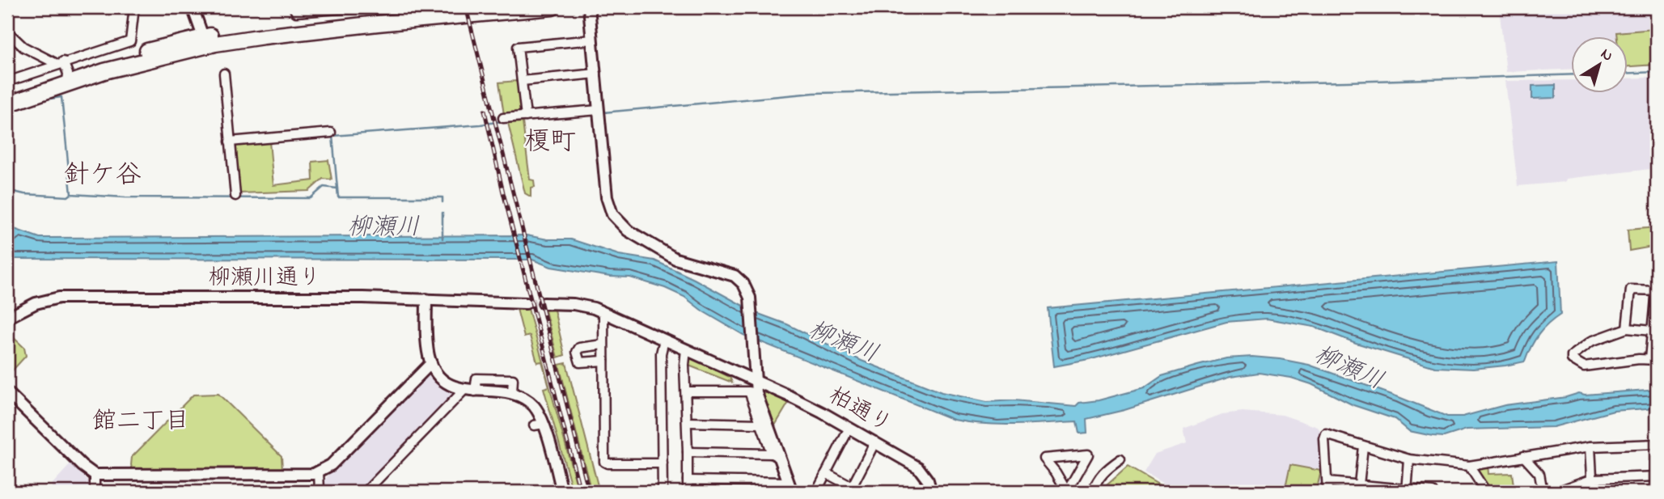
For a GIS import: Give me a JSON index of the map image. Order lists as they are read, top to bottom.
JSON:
{
  "streets": {
    "street": ["柳瀬川通り", "柏通り"]
  },
  "districts": ["榎町", "針ケ谷", "館二丁目"],
  "water": ["柳瀬川"],
  "north": "top right"
}
